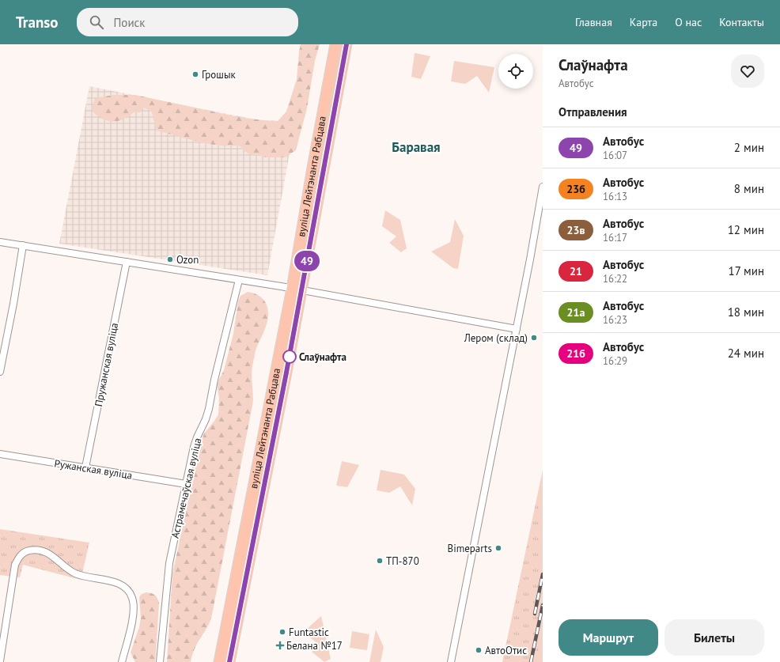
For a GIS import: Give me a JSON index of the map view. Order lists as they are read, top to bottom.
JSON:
{
  "streets": {
    "highway": ["вуліца Лейтэнанта Рабцава"],
    "street": ["Пружанская вуліца", "Ружанская вуліца", "Астрамечаўская вуліца"]
  },
  "crossings": [
    ["Пружанская вуліца", "Ружанская вуліца"],
    ["Ружанская вуліца", "Астрамечаўская вуліца"]
  ],
  "districts": ["Баравая"],
  "places": {
    "other": [
      "Грошык",
      "Ozon",
      "Лером (склад)",
      "Слаўнафта",
      "Bimeparts",
      "ТП-870",
      "Funtastic",
      "АвтоОтис"
    ],
    "health": ["Белана №17"]
  },
  "lines": ["bus line 49"],
  "page": {
    "header": "Transo",
    "search": "Поиск",
    "nav": [
      "Главная",
      "Карта",
      "О нас",
      "Контакты"
    ],
    "on_map": "49",
    "heading": [
      ["Слаўнафта", "Автобус"],
      "Отправления"
    ],
    "list": [
      {
        "mark": "49",
        "name": "Автобус",
        "note": "16:07",
        "value": "2 мин"
      },
      {
        "mark": "23б",
        "name": "Автобус",
        "note": "16:13",
        "value": "8 мин"
      },
      {
        "mark": "23в",
        "name": "Автобус",
        "note": "16:17",
        "value": "12 мин"
      },
      {
        "mark": "21",
        "name": "Автобус",
        "note": "16:22",
        "value": "17 мин"
      },
      {
        "mark": "21а",
        "name": "Автобус",
        "note": "16:23",
        "value": "18 мин"
      },
      {
        "mark": "21б",
        "name": "Автобус",
        "note": "16:29",
        "value": "24 мин"
      }
    ],
    "buttons": ["Маршрут", "Билеты"]
  }
}
